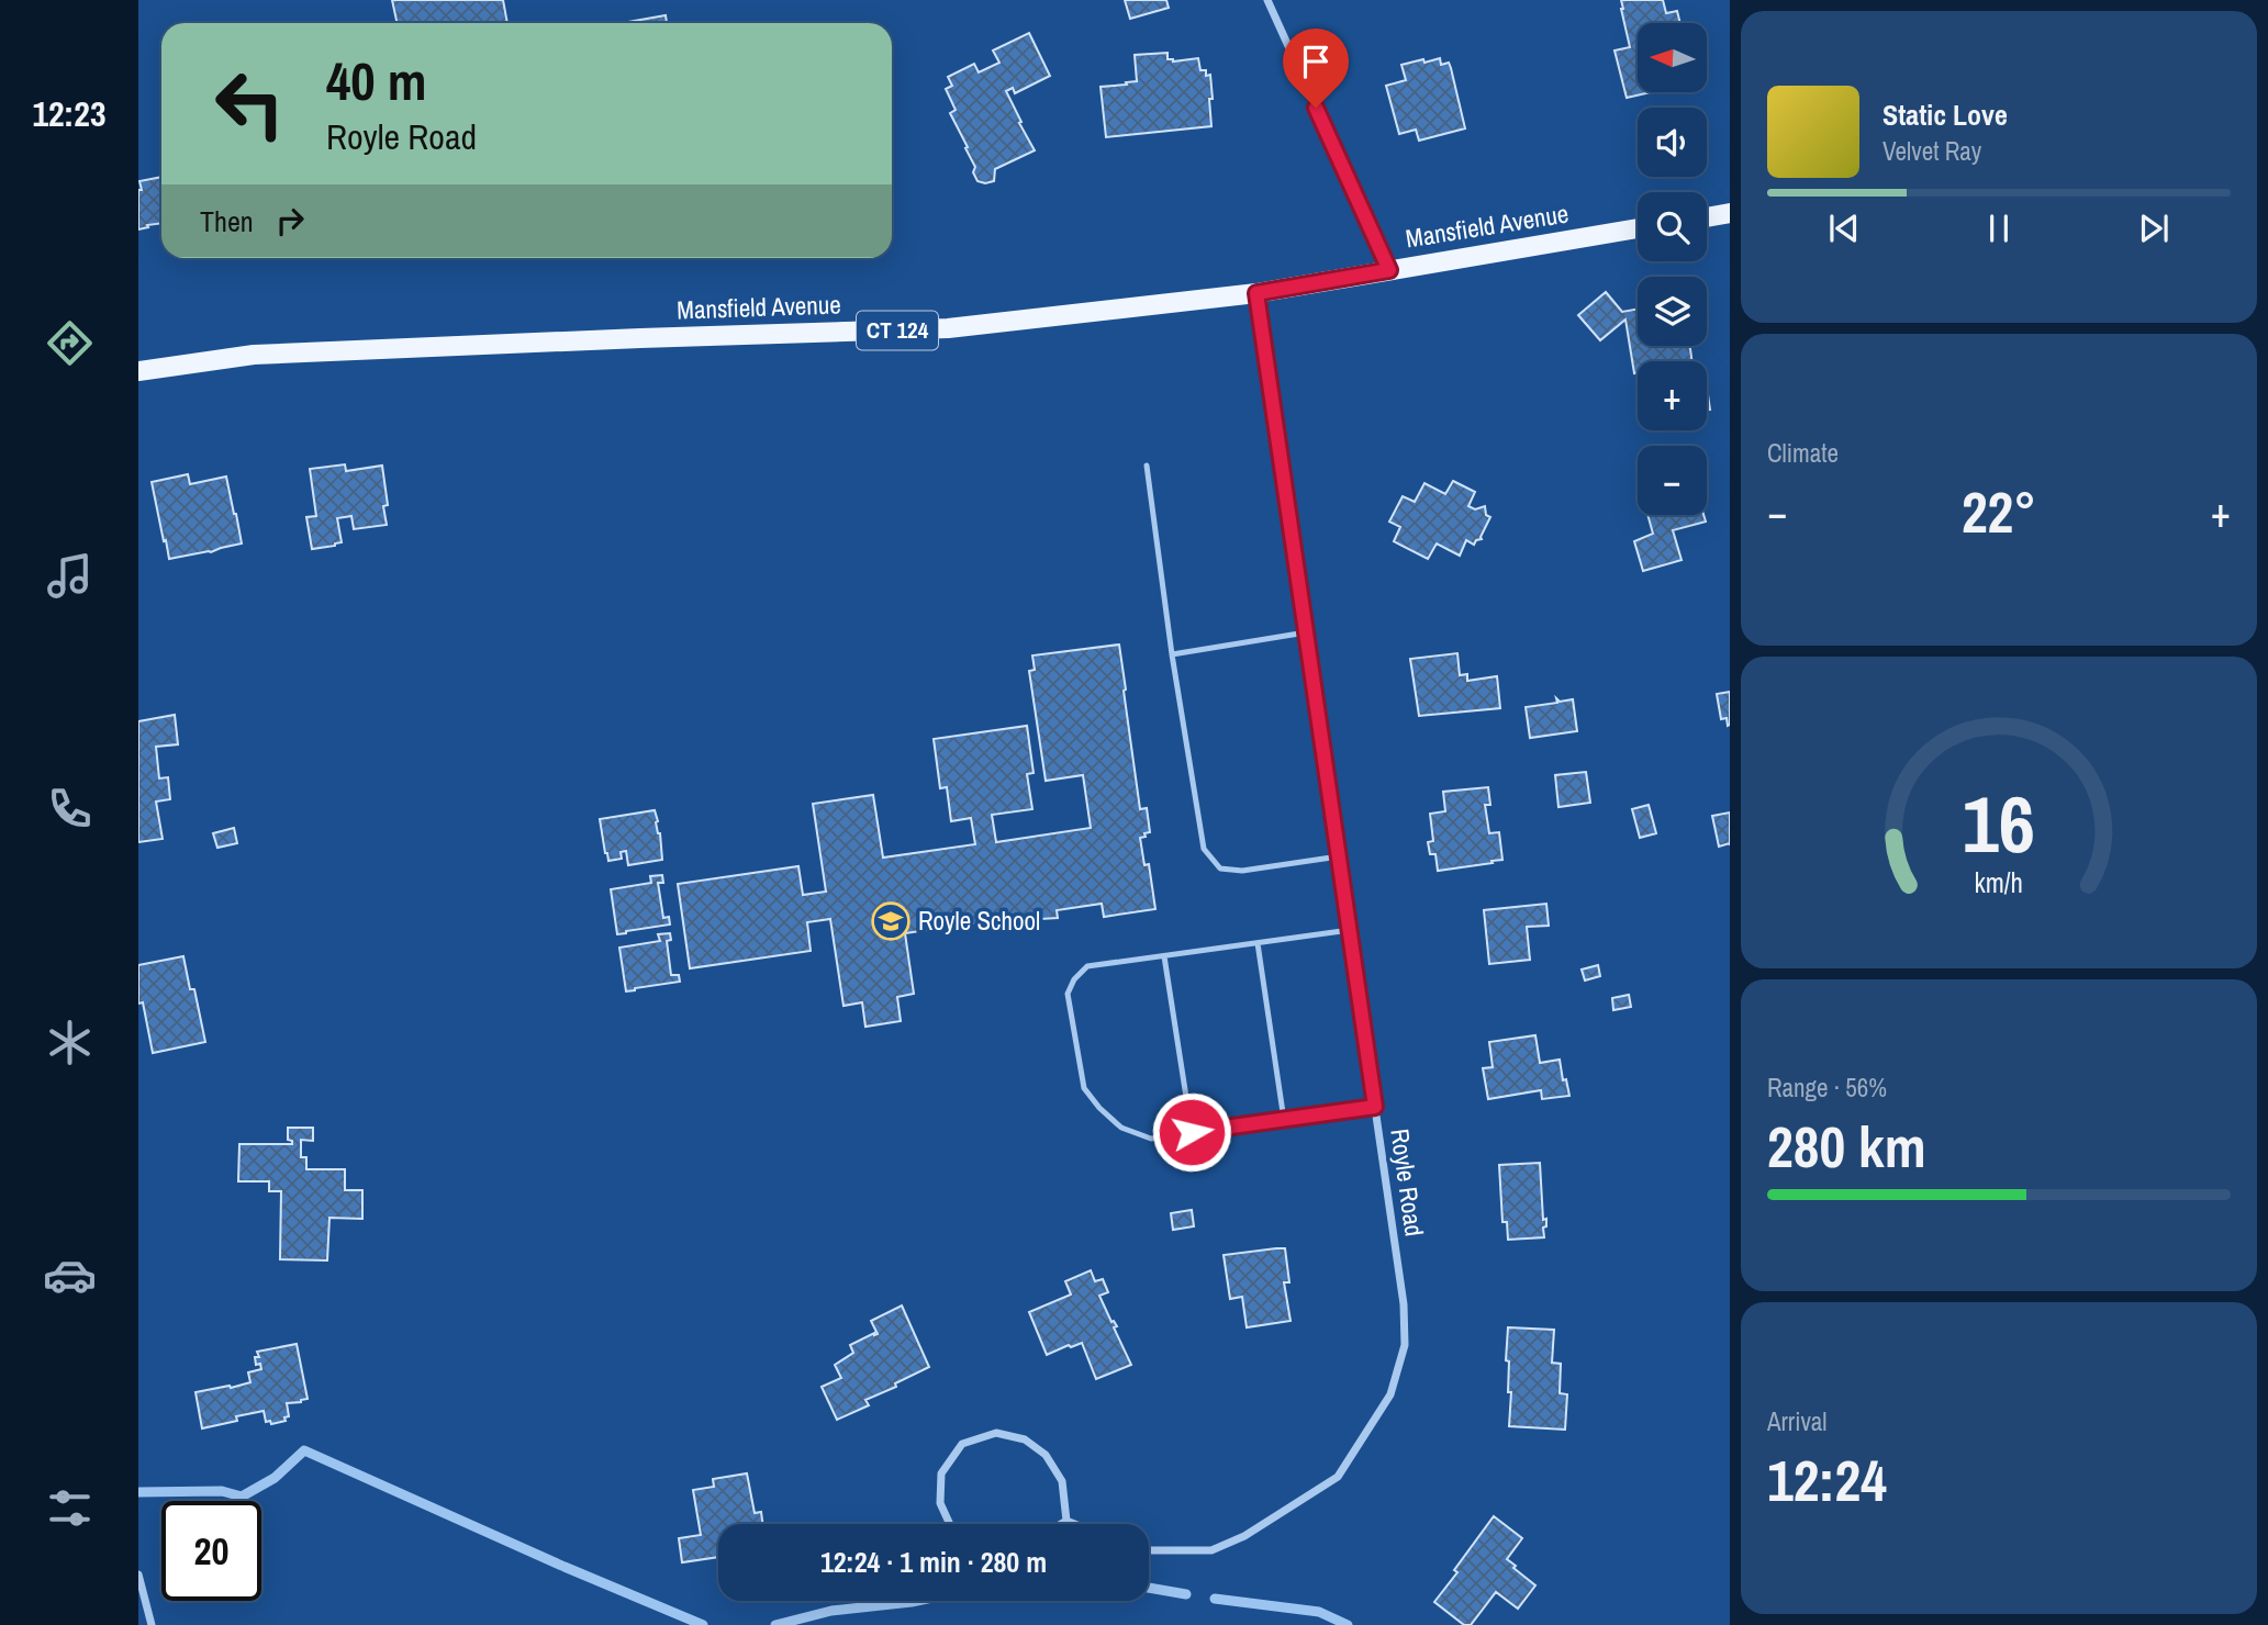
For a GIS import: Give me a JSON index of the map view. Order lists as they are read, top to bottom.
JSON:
{
  "streets": {
    "main road": ["Mansfield Avenue", "CT 124"],
    "street": ["Royle Road"]
  },
  "crossings": [
    ["Mansfield Avenue", "Royle Road"]
  ],
  "places": {
    "school or university": ["Royle School"]
  },
  "north": "left",
  "page": {
    "tabs": "12:23",
    "map_buttons": ["+", "−"],
    "turn": ["40 m", "Royle Road"],
    "song": ["Static Love", "Velvet Ray"],
    "then": "Then",
    "tile": [
      "Climate",
      ["Range · 56%", "280 km"],
      ["Arrival", "12:24"]
    ],
    "heat": ["−", "22°", "+"],
    "limit": "20",
    "trip": "12:24 · 1 min · 280 m",
    "gauge": ["16", "km/h"]
  }
}
